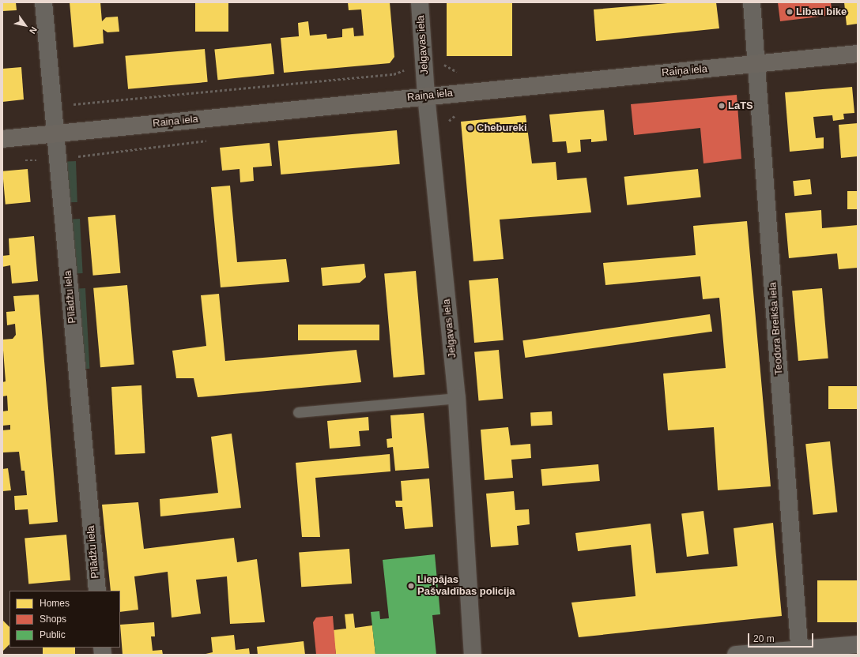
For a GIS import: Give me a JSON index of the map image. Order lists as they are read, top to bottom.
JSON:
{
  "streets": {
    "main road": ["Raiņa iela"],
    "street": ["Jelgavas iela", "Pīlādžu iela", "Teodora Breikša iela"]
  },
  "crossings": [
    ["Jelgavas iela", "Raiņa iela"],
    ["Raiņa iela", "Pīlādžu iela"],
    ["Raiņa iela", "Teodora Breikša iela"]
  ],
  "places": [
    "Libau bike",
    "LaTS",
    "Chebureki",
    "Liepājas Pašvaldības policija"
  ],
  "legend": ["Homes", "Shops", "Public"],
  "scale_bar": "20 m",
  "north": "bottom right"
}
